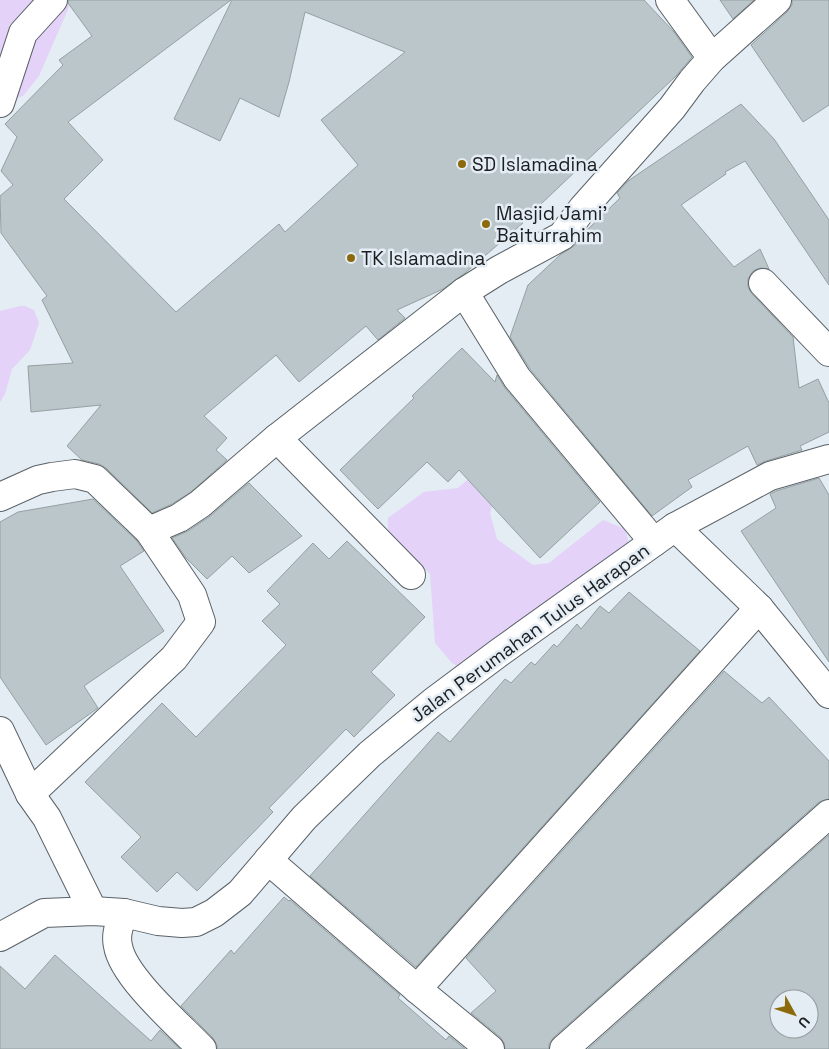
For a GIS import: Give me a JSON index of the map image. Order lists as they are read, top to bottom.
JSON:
{
  "streets": {
    "street": ["Jalan Perumahan Tulus Harapan"]
  },
  "places": ["SD Islamadina", "Masjid Jami' Baiturrahim", "TK Islamadina"],
  "north": "bottom right"
}
